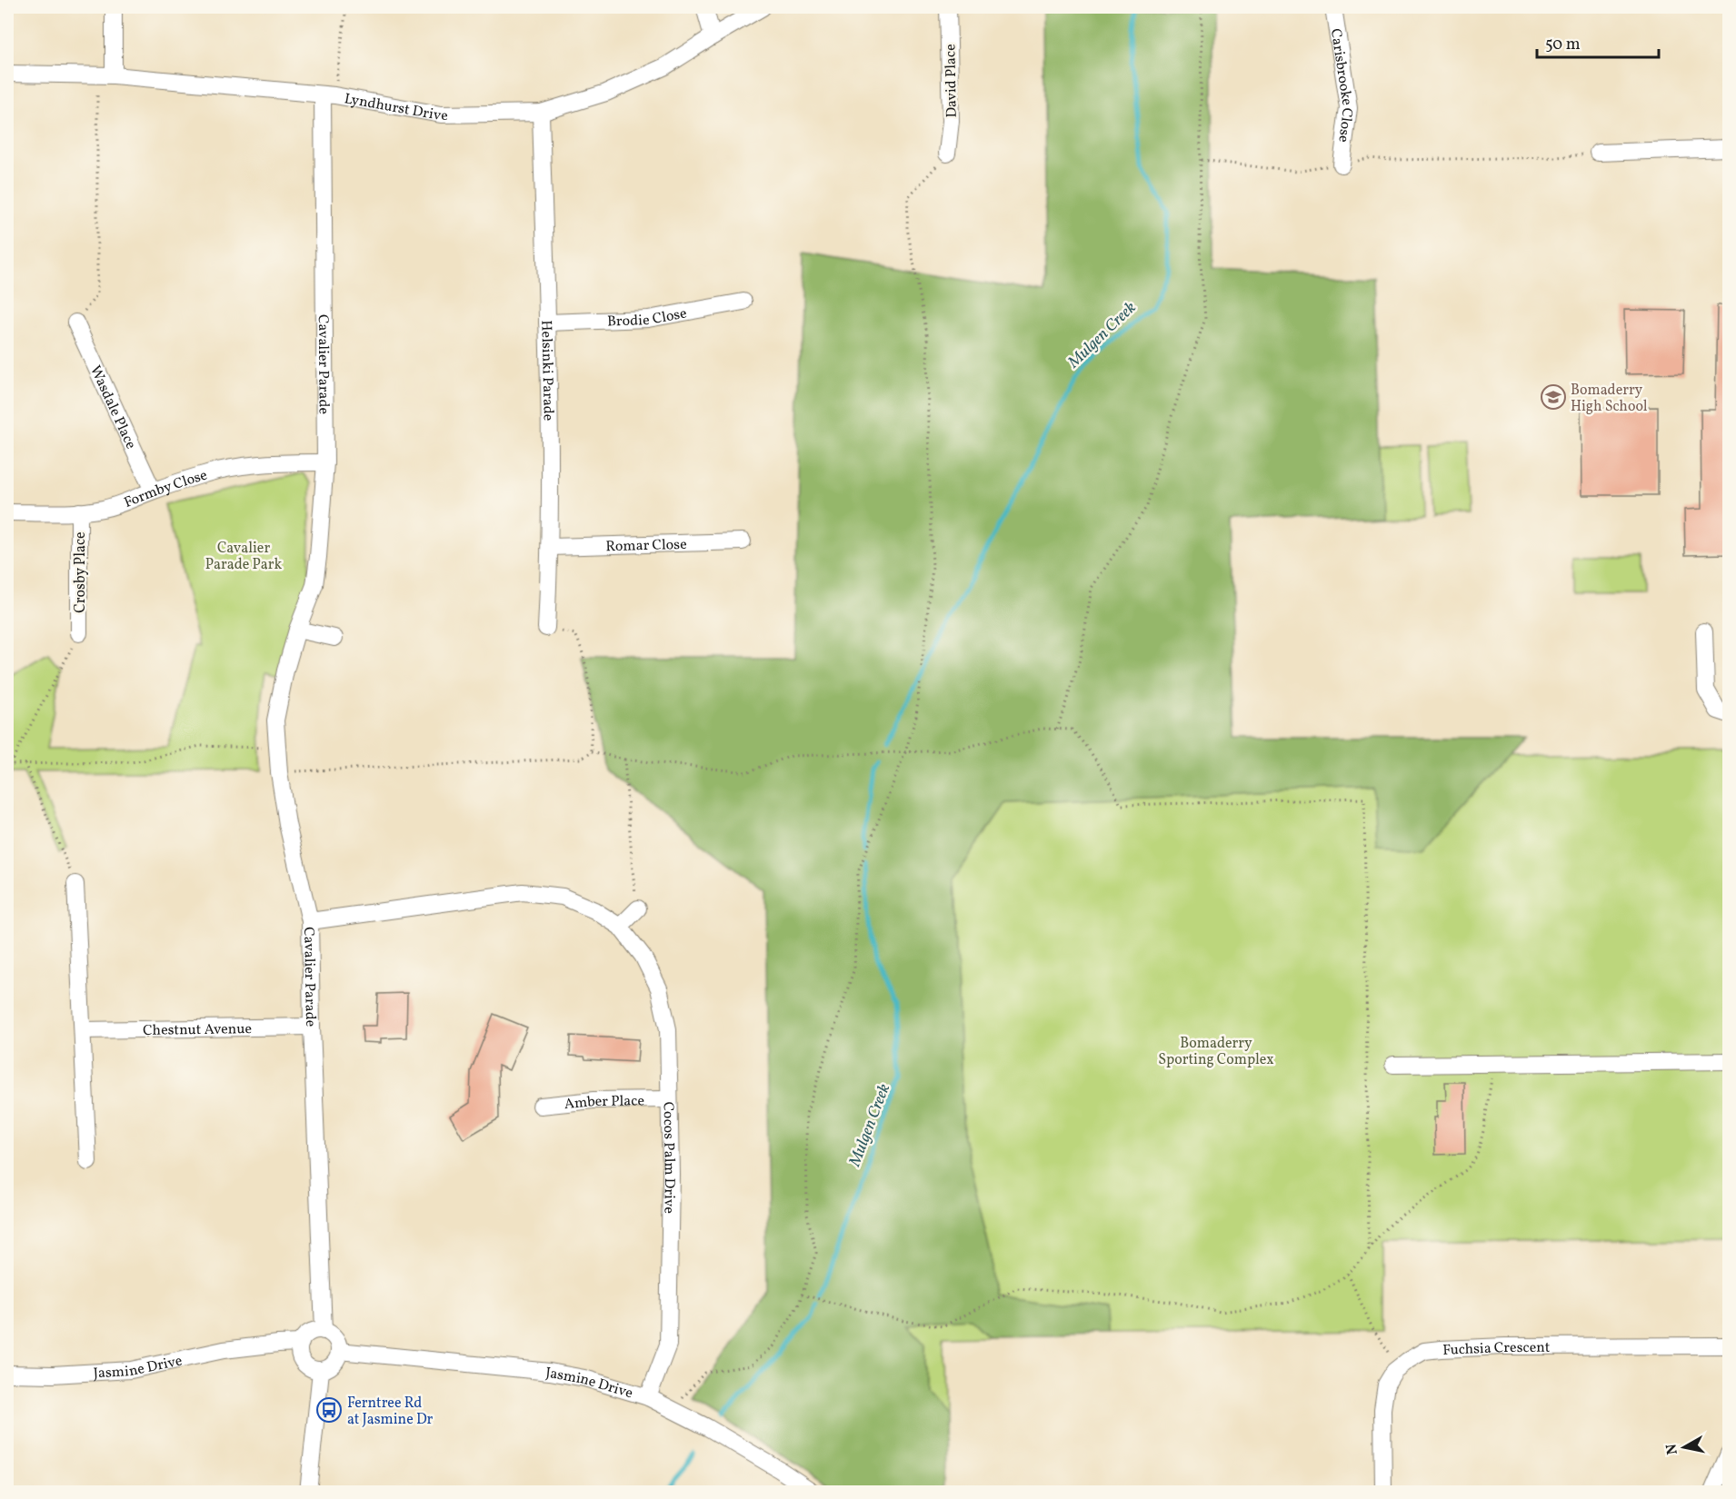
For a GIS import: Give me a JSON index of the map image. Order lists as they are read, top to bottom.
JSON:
{
  "streets": {
    "street": [
      "David Place",
      "Carisbrooke Close",
      "Lyndhurst Drive",
      "Brodie Close",
      "Cavalier Parade",
      "Helsinki Parade",
      "Wasdale Place",
      "Formby Close",
      "Romar Close",
      "Crosby Place",
      "Chestnut Avenue",
      "Amber Place",
      "Cocos Palm Drive",
      "Fuchsia Crescent",
      "Jasmine Drive"
    ]
  },
  "crossings": [
    ["Lyndhurst Drive", "Cavalier Parade"],
    ["Lyndhurst Drive", "Helsinki Parade"],
    ["Brodie Close", "Helsinki Parade"],
    ["Cavalier Parade", "Formby Close"],
    ["Cavalier Parade", "Chestnut Avenue"],
    ["Cavalier Parade", "Cocos Palm Drive"],
    ["Cavalier Parade", "Jasmine Drive"],
    ["Helsinki Parade", "Romar Close"],
    ["Wasdale Place", "Formby Close"],
    ["Formby Close", "Crosby Place"],
    ["Amber Place", "Cocos Palm Drive"],
    ["Cocos Palm Drive", "Jasmine Drive"]
  ],
  "water": ["Mulgen Creek"],
  "parks": ["Cavalier Parade Park", "Bomaderry Sporting Complex"],
  "places": {
    "school or university": ["Bomaderry High School"],
    "bus stop": ["Ferntree Rd at Jasmine Dr"]
  },
  "scale_bar": "50 m",
  "north": "left"
}
